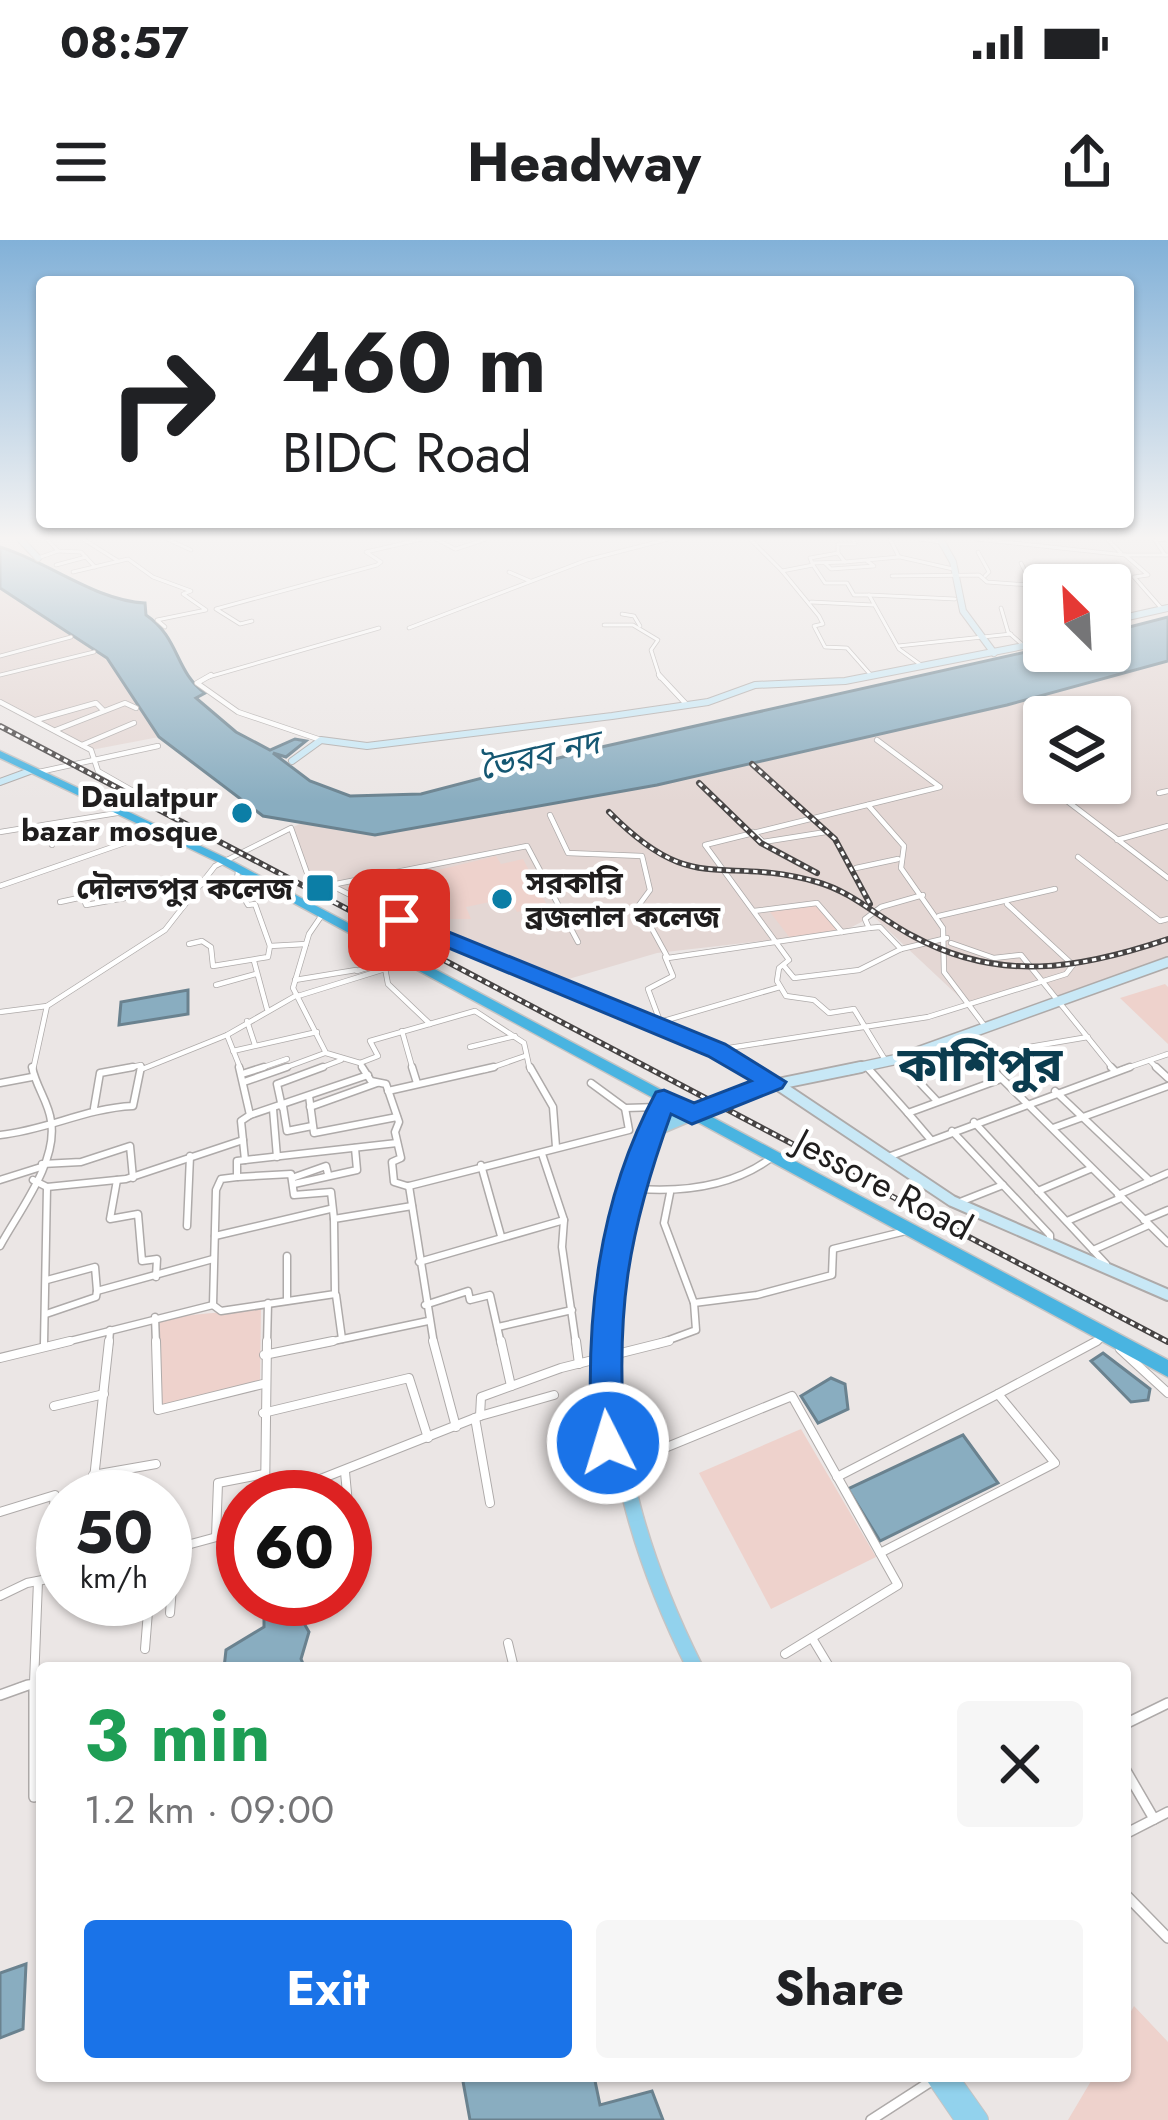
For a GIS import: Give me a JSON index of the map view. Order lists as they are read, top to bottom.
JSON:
{
  "streets": {
    "highway": ["Jessore Road"]
  },
  "districts": ["কাশিপুর"],
  "water": ["ভৈরব নদ"],
  "places": {
    "other": ["Daulatpur bazar mosque", "সরকারি ব্রজলাল কলেজ"],
    "transit": ["দৌলতপুর কলেজ"]
  },
  "north": "top left",
  "page": {
    "status": "08:57",
    "header": "Headway",
    "turn": ["460 m", "BIDC Road"],
    "speed": "50 km/h",
    "limit": "60",
    "heading": ["3 min", "1.2 km · 09:00"],
    "buttons": ["Exit", "Share"]
  }
}
